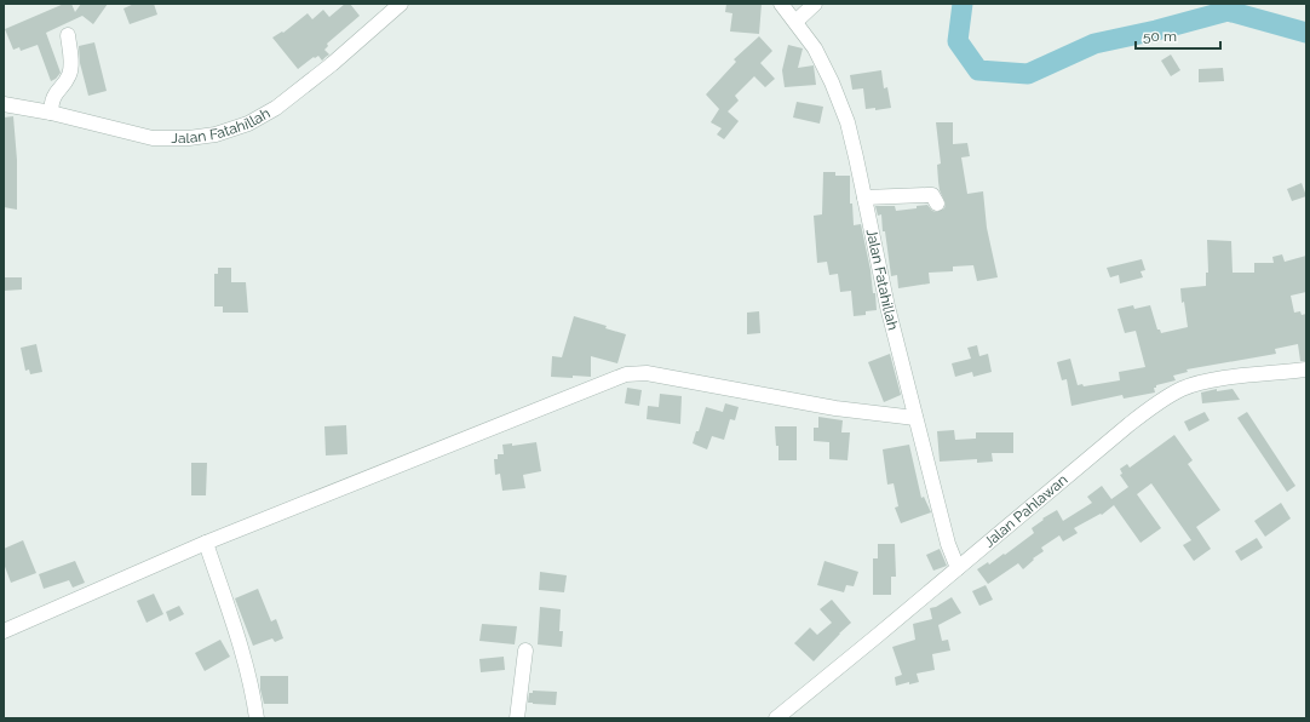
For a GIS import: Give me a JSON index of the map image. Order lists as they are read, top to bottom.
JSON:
{
  "streets": {
    "street": ["Jalan Fatahillah", "Jalan Pahlawan"]
  },
  "crossings": [
    ["Jalan Fatahillah", "Jalan Pahlawan"]
  ],
  "scale_bar": "50 m"
}
